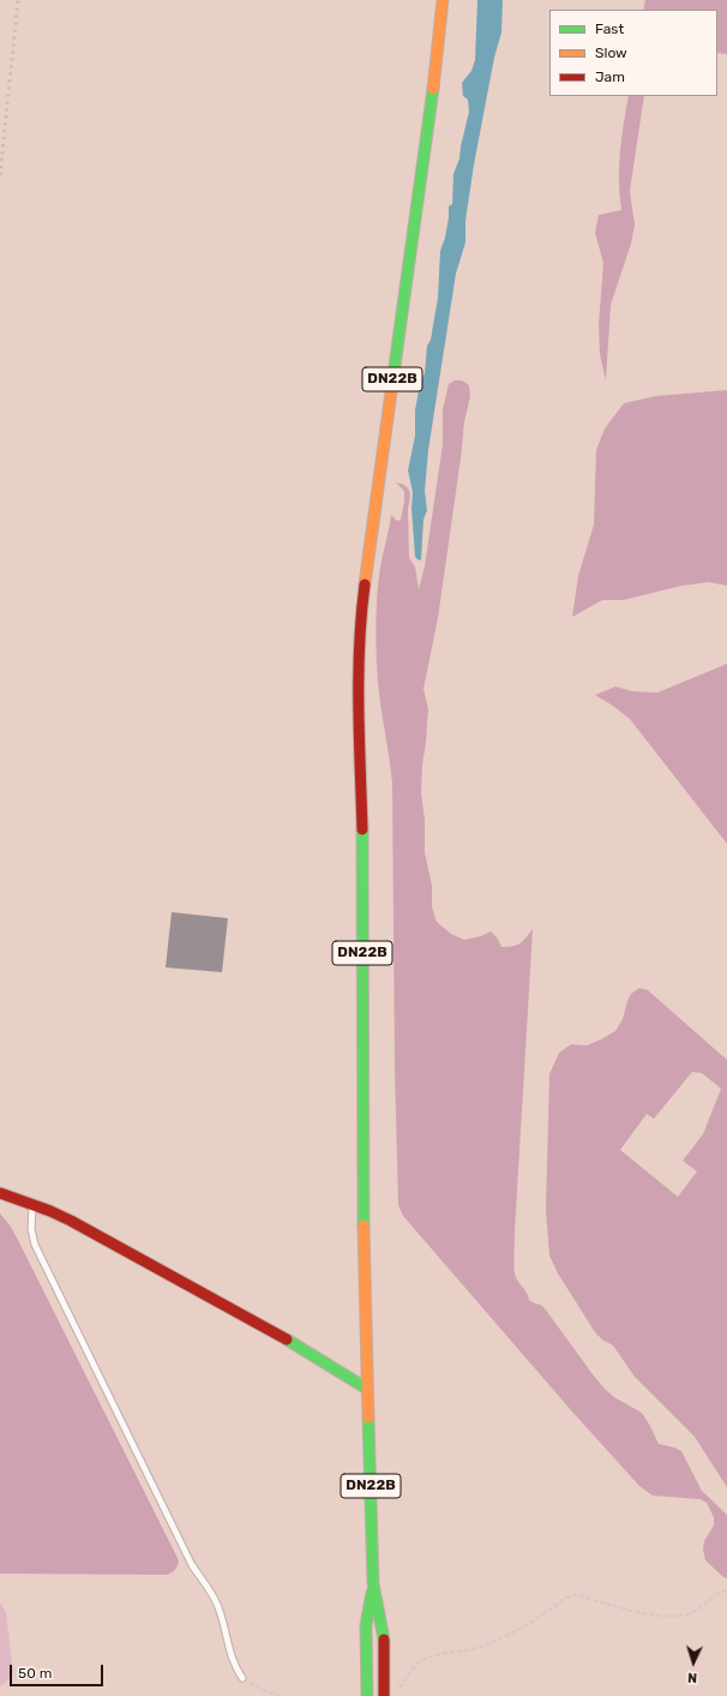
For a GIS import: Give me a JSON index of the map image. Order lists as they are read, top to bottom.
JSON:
{
  "streets": {
    "main road": ["DN22B"]
  },
  "legend": ["Fast", "Slow", "Jam"],
  "scale_bar": "50 m",
  "north": "bottom"
}
